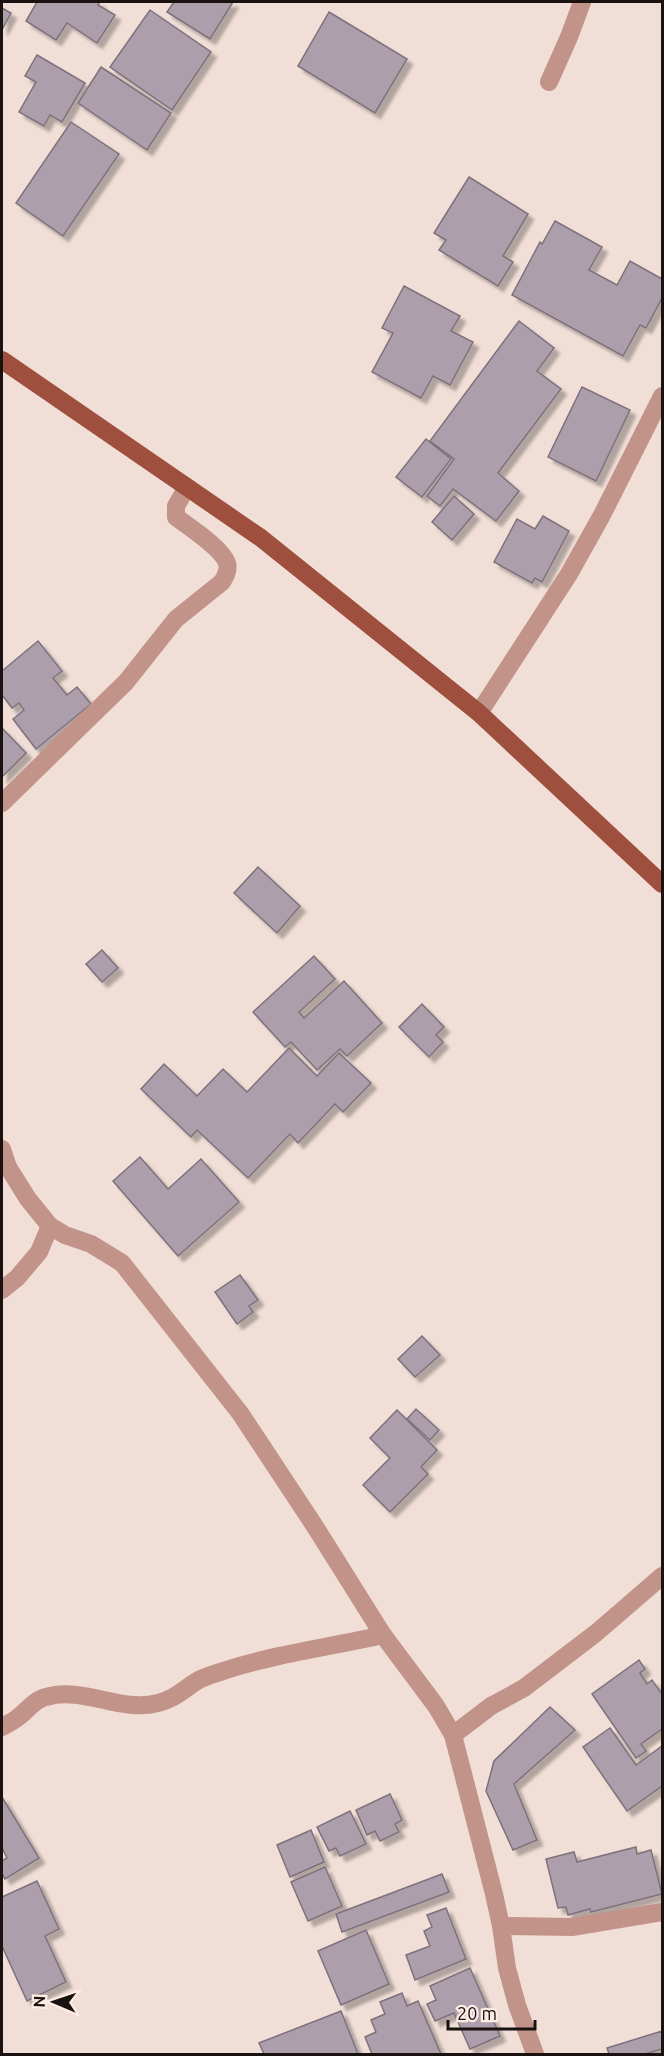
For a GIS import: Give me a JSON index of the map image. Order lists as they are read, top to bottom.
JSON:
{
  "scale_bar": "20 m",
  "north": "left"
}
